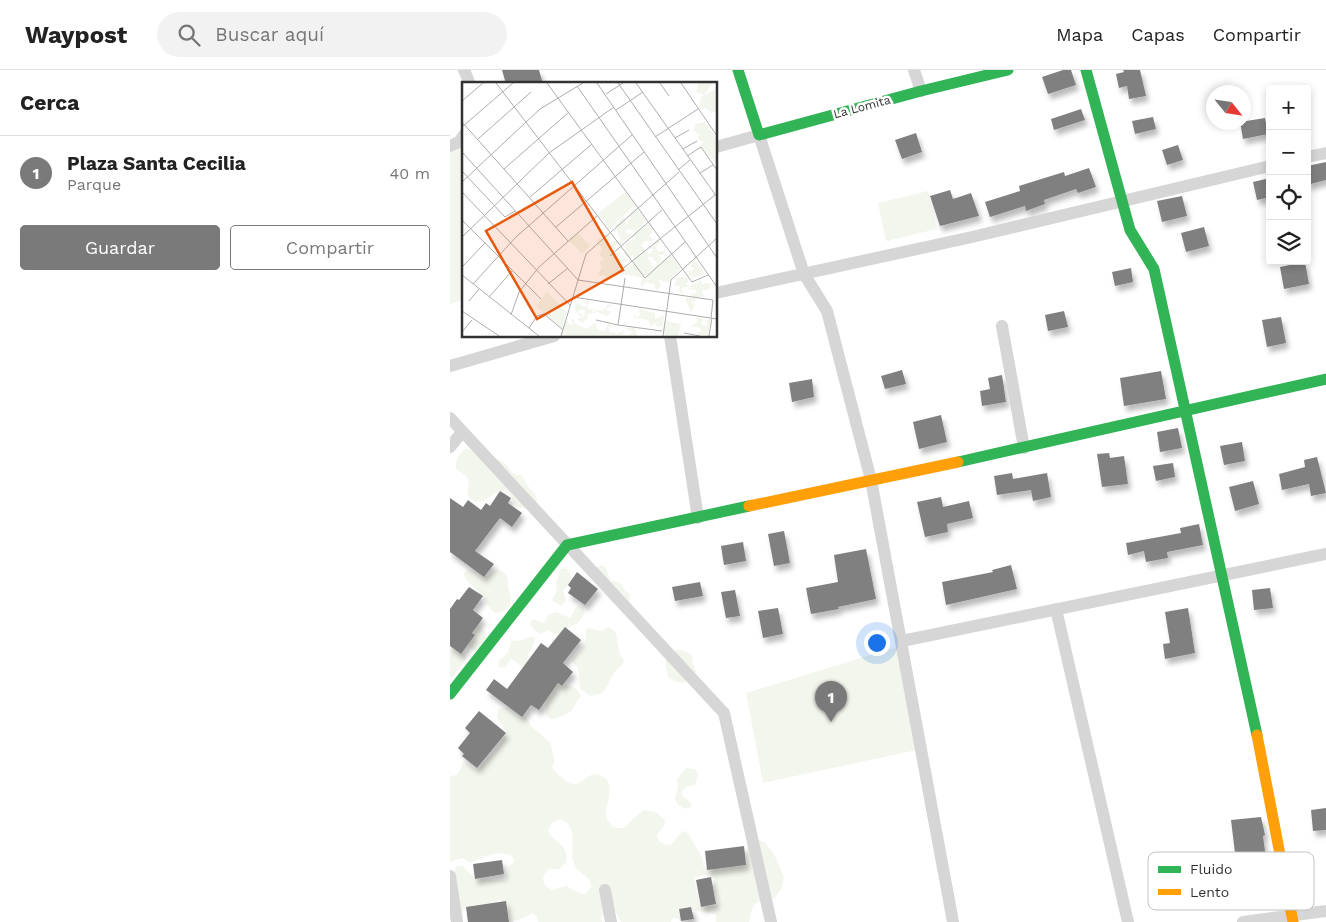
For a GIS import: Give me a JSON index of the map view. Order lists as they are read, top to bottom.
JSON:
{
  "streets": {
    "street": ["La Lomita"]
  },
  "legend": ["Fluido", "Lento"],
  "north": "bottom right",
  "page": {
    "header": "Waypost",
    "search": "Buscar aquí",
    "nav": ["Mapa", "Capas", "Compartir"],
    "heading": "Cerca",
    "map_buttons": ["+", "−"],
    "list": [
      {
        "mark": "1",
        "name": "Plaza Santa Cecilia",
        "note": "Parque",
        "value": "40 m"
      }
    ],
    "buttons": ["Guardar", "Compartir"],
    "pins": "1"
  }
}
